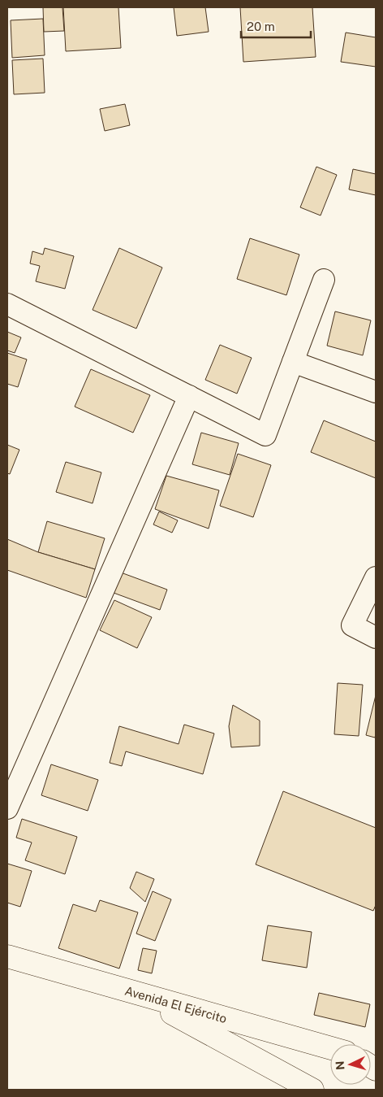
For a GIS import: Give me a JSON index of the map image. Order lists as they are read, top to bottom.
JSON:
{
  "streets": {
    "street": ["Avenida El Ejército"]
  },
  "scale_bar": "20 m",
  "north": "left"
}
